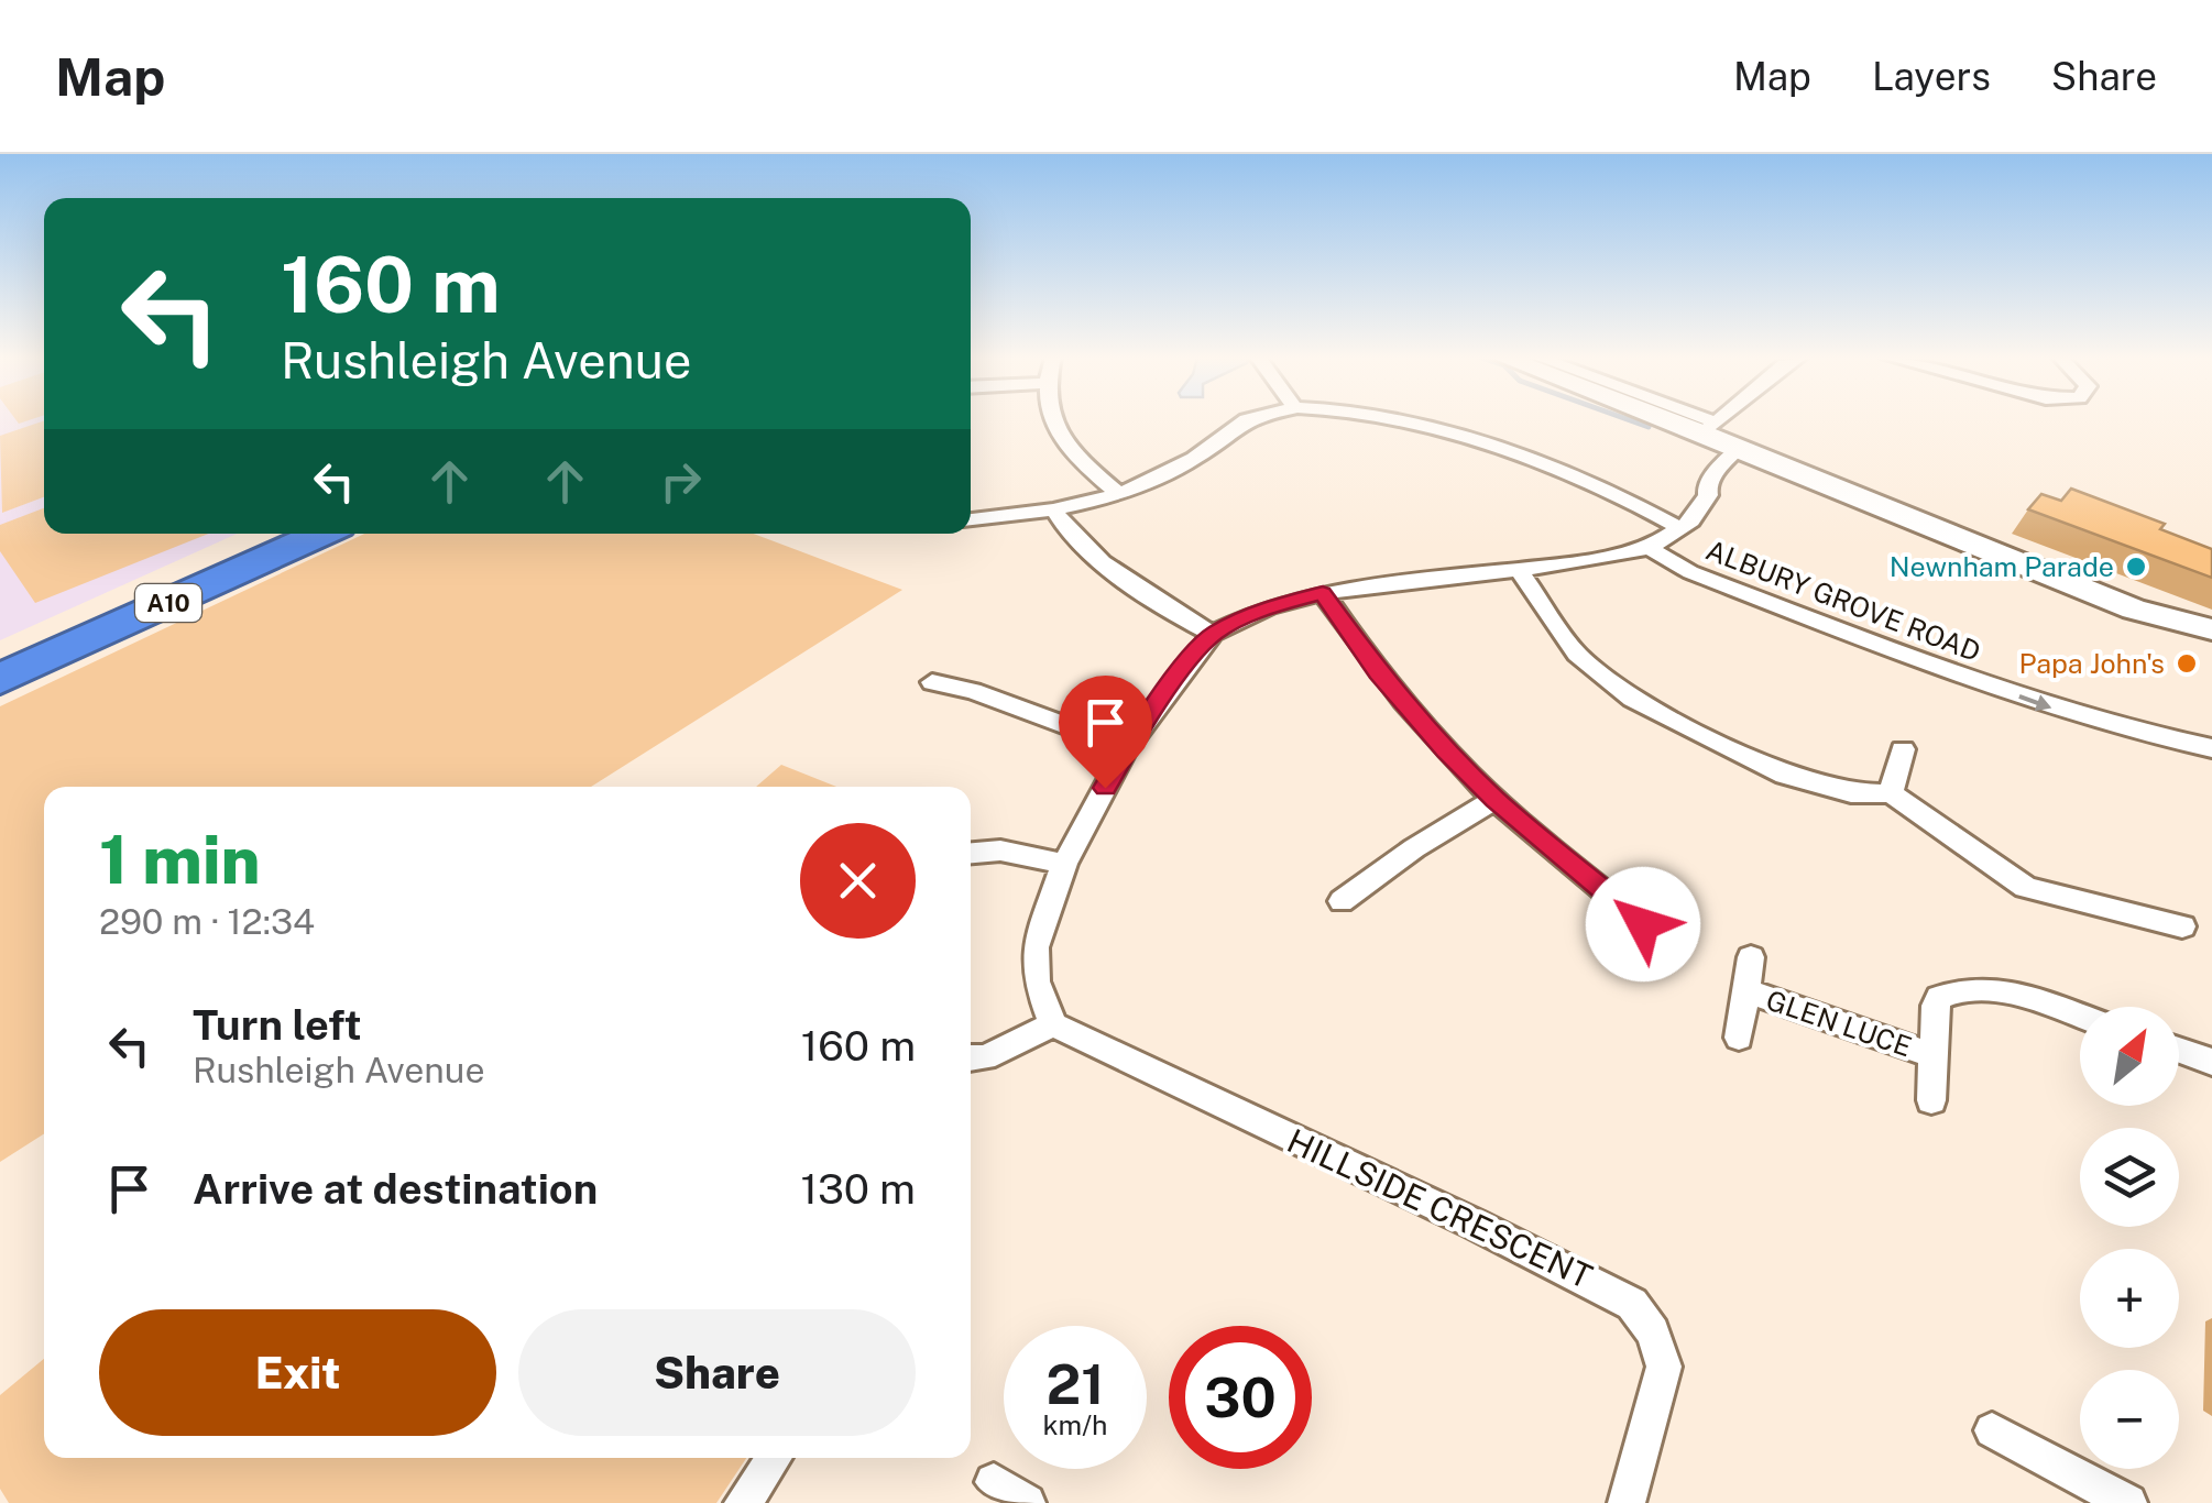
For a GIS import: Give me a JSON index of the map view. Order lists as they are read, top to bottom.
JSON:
{
  "streets": {
    "highway": ["A10"],
    "street": ["ALBURY GROVE ROAD", "GLEN LUCE", "HILLSIDE CRESCENT"]
  },
  "places": ["Newnham Parade", "Papa John's"],
  "north": "top right",
  "page": {
    "header": "Map",
    "nav": ["Map", "Layers", "Share"],
    "turn": ["160 m", "Rushleigh Avenue"],
    "heading": ["1 min", "290 m · 12:34"],
    "list": [
      {
        "name": "Turn left",
        "note": "Rushleigh Avenue",
        "value": "160 m"
      },
      {
        "name": "Arrive at destination",
        "value": "130 m"
      }
    ],
    "map_buttons": ["+", "−"],
    "buttons": ["Exit", "Share"],
    "speed": "21 km/h",
    "limit": "30"
  }
}
